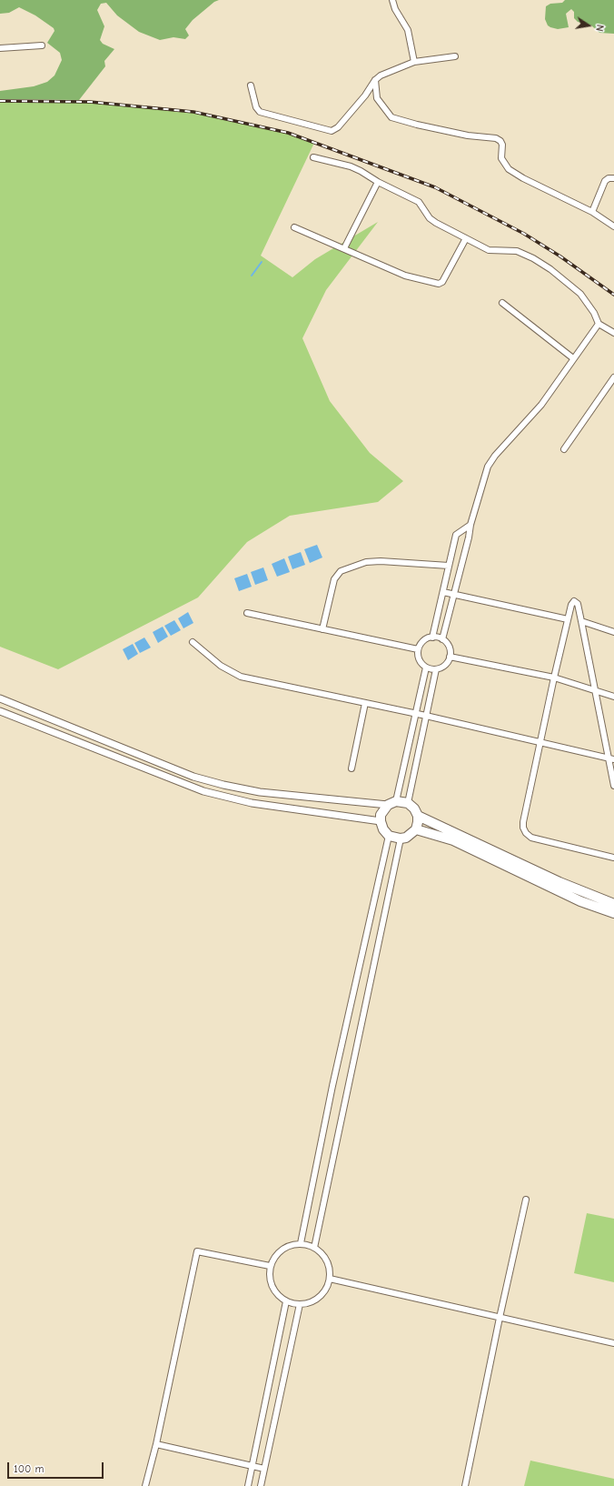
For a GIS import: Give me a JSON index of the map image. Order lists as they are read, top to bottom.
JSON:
{
  "scale_bar": "100 m",
  "north": "right"
}
